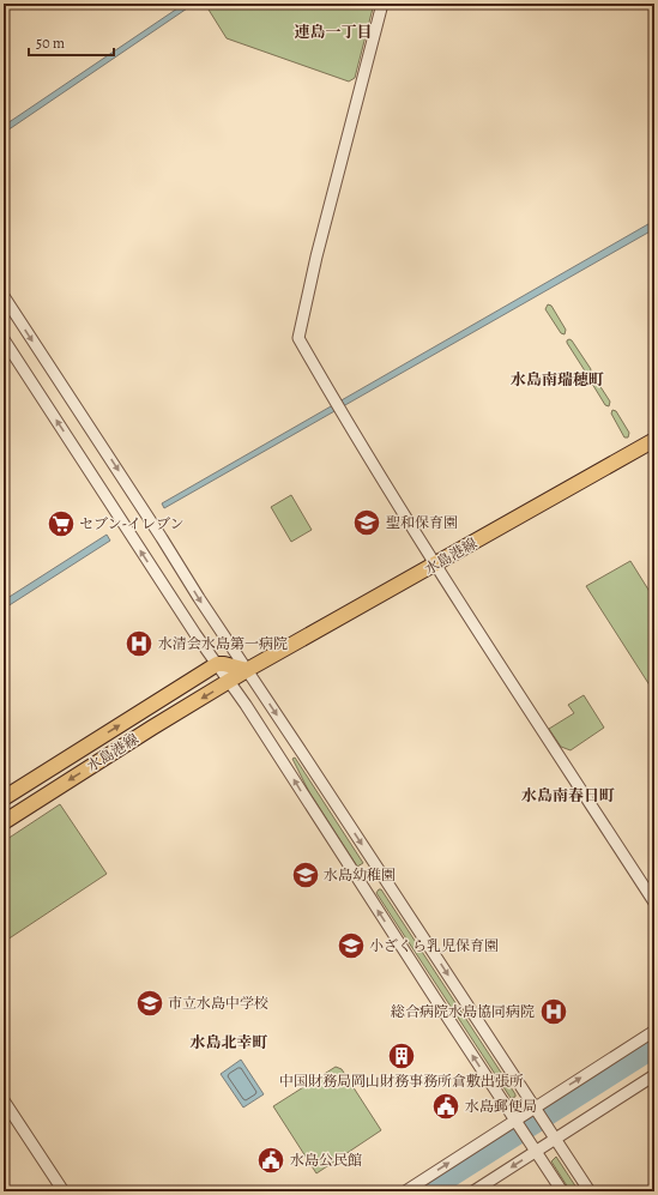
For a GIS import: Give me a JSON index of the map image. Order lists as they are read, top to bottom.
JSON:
{
  "streets": {
    "main road": ["水島港線"]
  },
  "districts": [
    "連島一丁目",
    "水島南瑞穂町",
    "水島南春日町",
    "水島北幸町"
  ],
  "places": {
    "school or university": [
      "聖和保育園",
      "水島幼稚園",
      "小ざくら乳児保育園",
      "市立水島中学校"
    ],
    "supermarket": ["セブン-イレブン"],
    "hospital": ["水清会水島第一病院", "総合病院水島協同病院"],
    "building": ["中国財務局岡山財務事務所倉敷出張所"],
    "public building": ["水島郵便局", "水島公民館"]
  },
  "scale_bar": "50 m"
}
